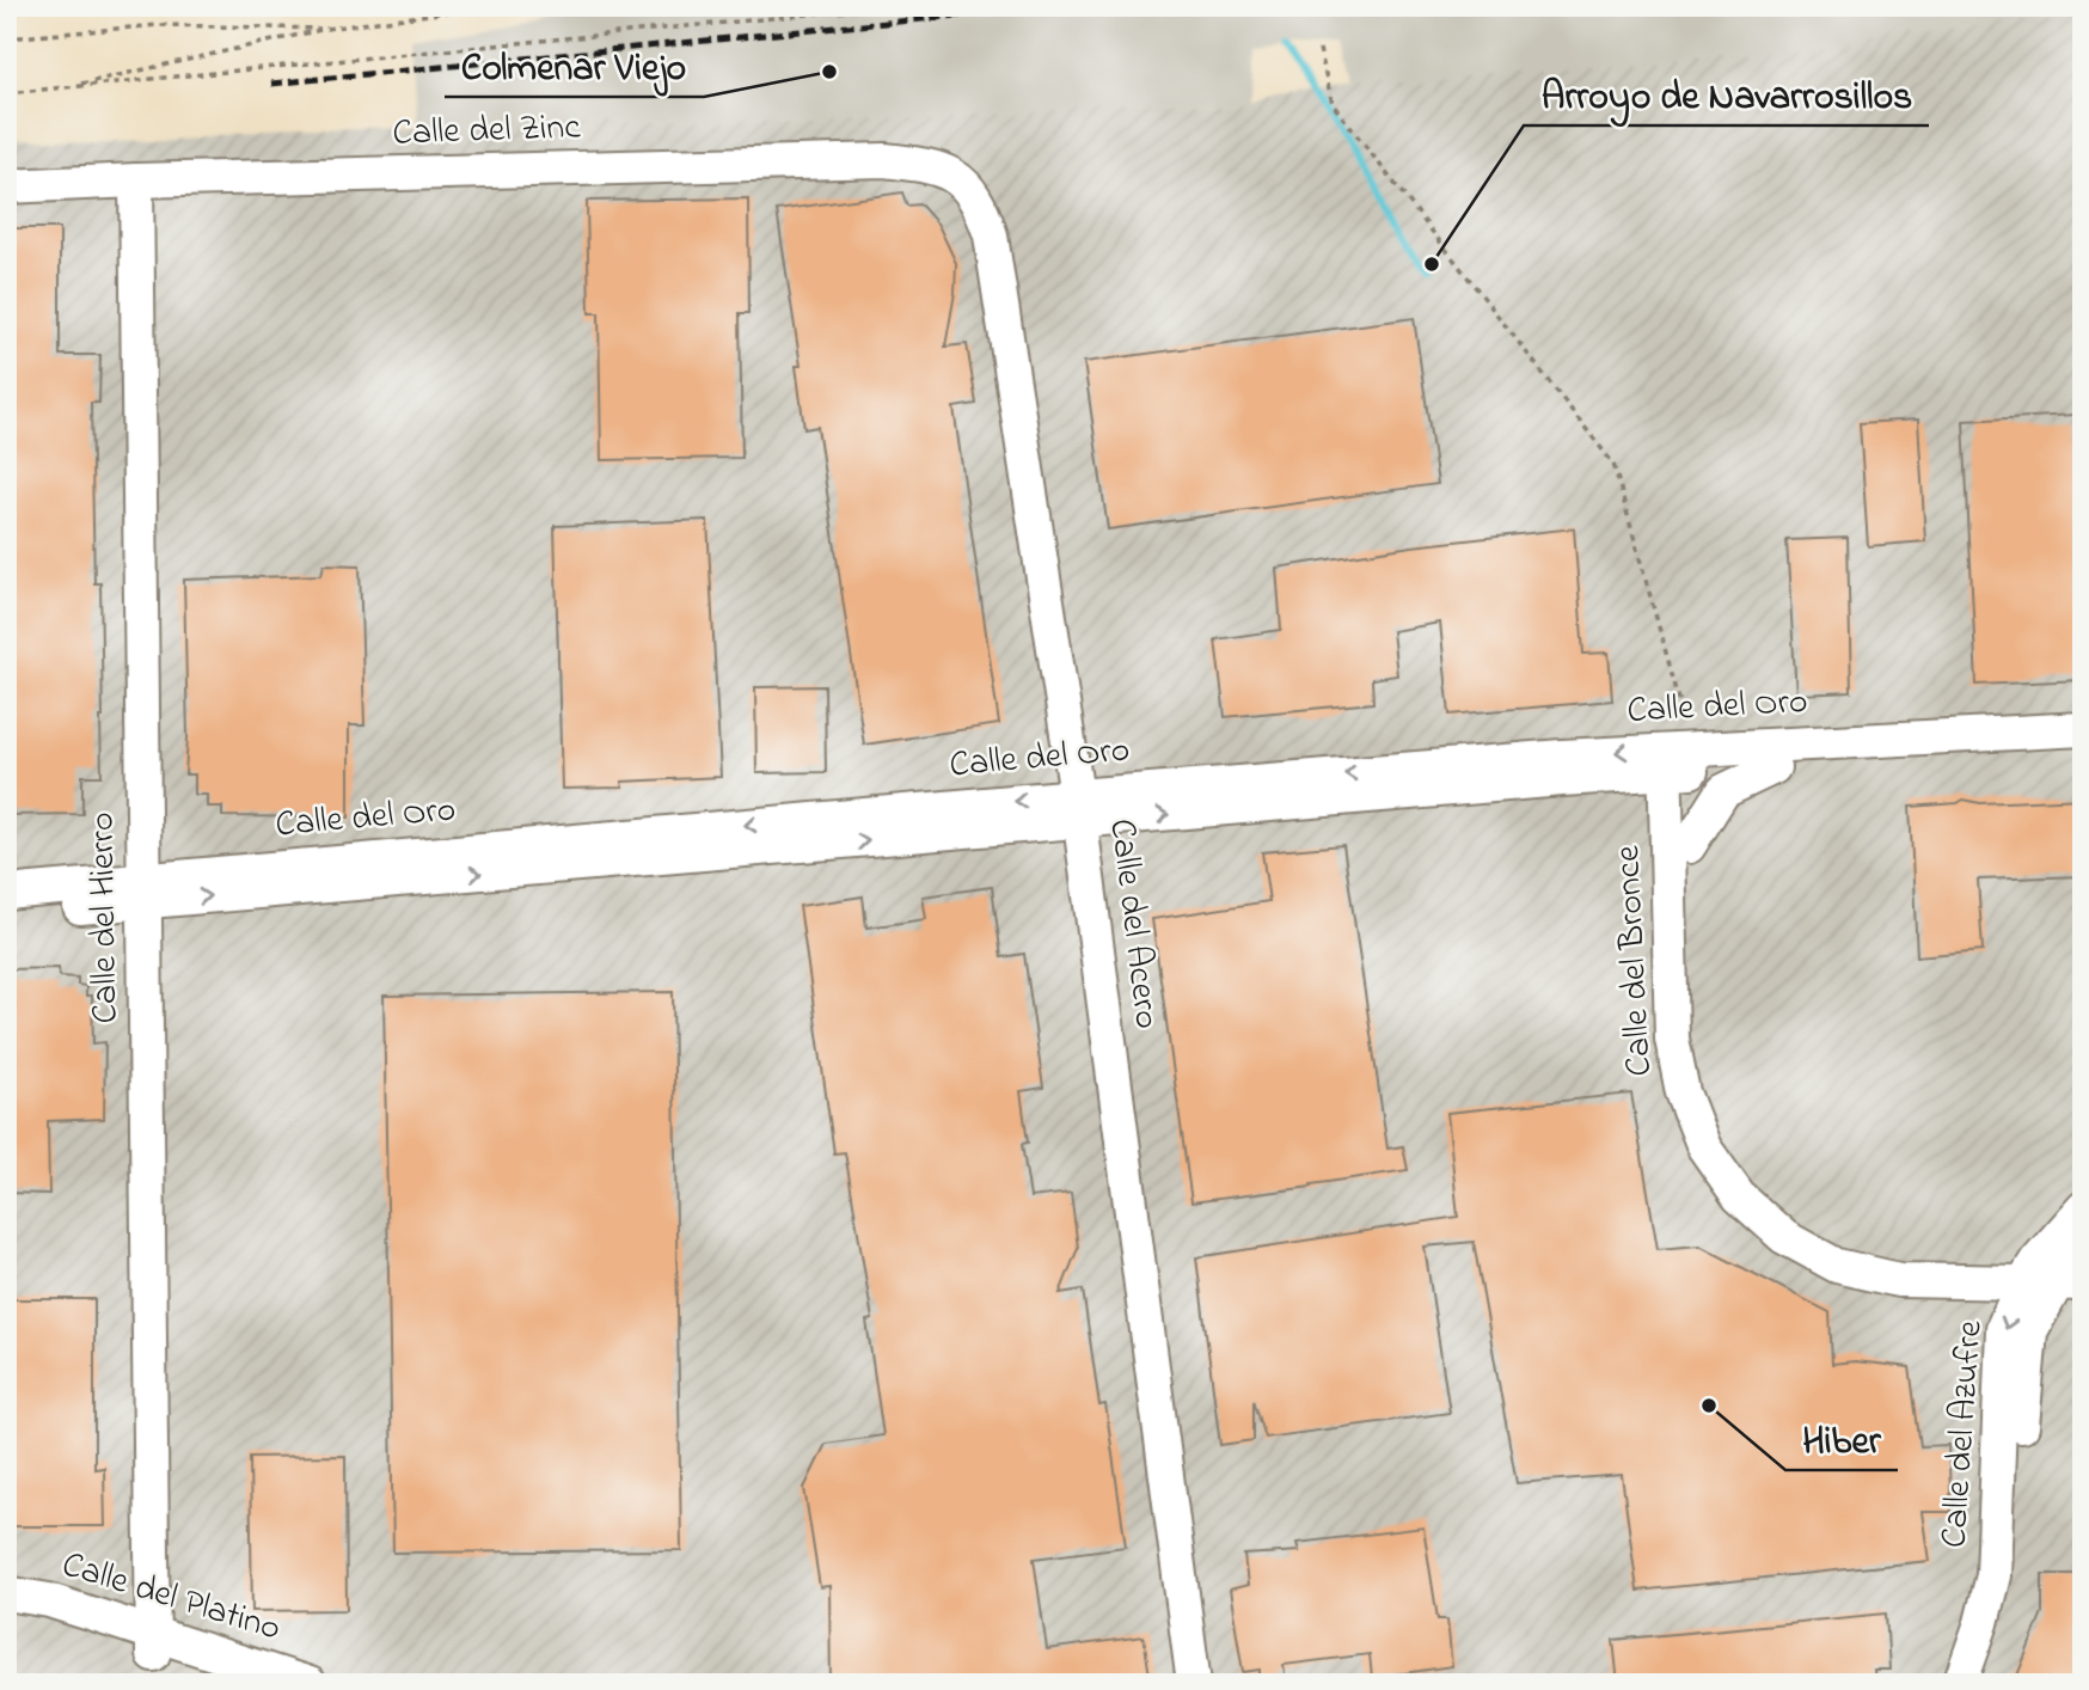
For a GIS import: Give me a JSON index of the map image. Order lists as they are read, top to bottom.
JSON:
{
  "streets": {
    "street": [
      "Calle del Zinc",
      "Calle del Oro",
      "Calle del Hierro",
      "Calle del Acero",
      "Calle del Bronce",
      "Calle del Azufre",
      "Calle del Platino"
    ]
  },
  "crossings": [
    ["Calle del Zinc", "Calle del Hierro"],
    ["Calle del Zinc", "Calle del Acero"],
    ["Calle del Oro", "Calle del Hierro"],
    ["Calle del Oro", "Calle del Acero"],
    ["Calle del Oro", "Calle del Bronce"],
    ["Calle del Hierro", "Calle del Platino"],
    ["Calle del Bronce", "Calle del Azufre"]
  ],
  "places": ["Colmenar Viejo", "Arroyo de Navarrosillos", "Hiber"]
}
